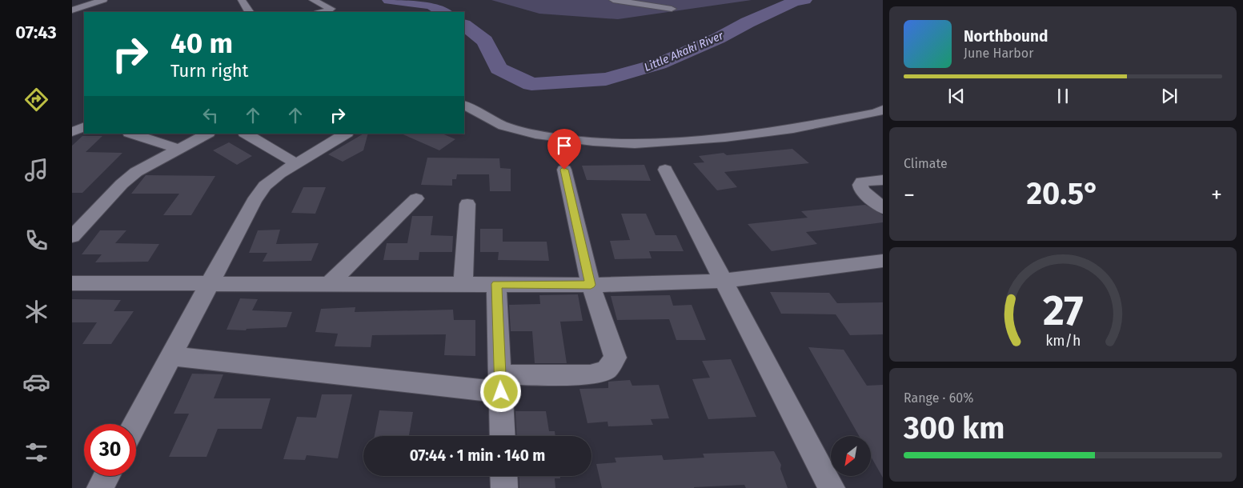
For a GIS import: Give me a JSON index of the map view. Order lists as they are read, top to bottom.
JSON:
{
  "water": ["Little Akaki River"],
  "north": "bottom left",
  "page": {
    "tabs": "07:43",
    "turn": ["40 m", "Turn right"],
    "song": ["Northbound", "June Harbor"],
    "tile": [
      "Climate",
      ["Range · 60%", "300 km"]
    ],
    "heat": ["−", "20.5°", "+"],
    "limit": "30",
    "trip": "07:44 · 1 min · 140 m",
    "gauge": ["27", "km/h"]
  }
}
